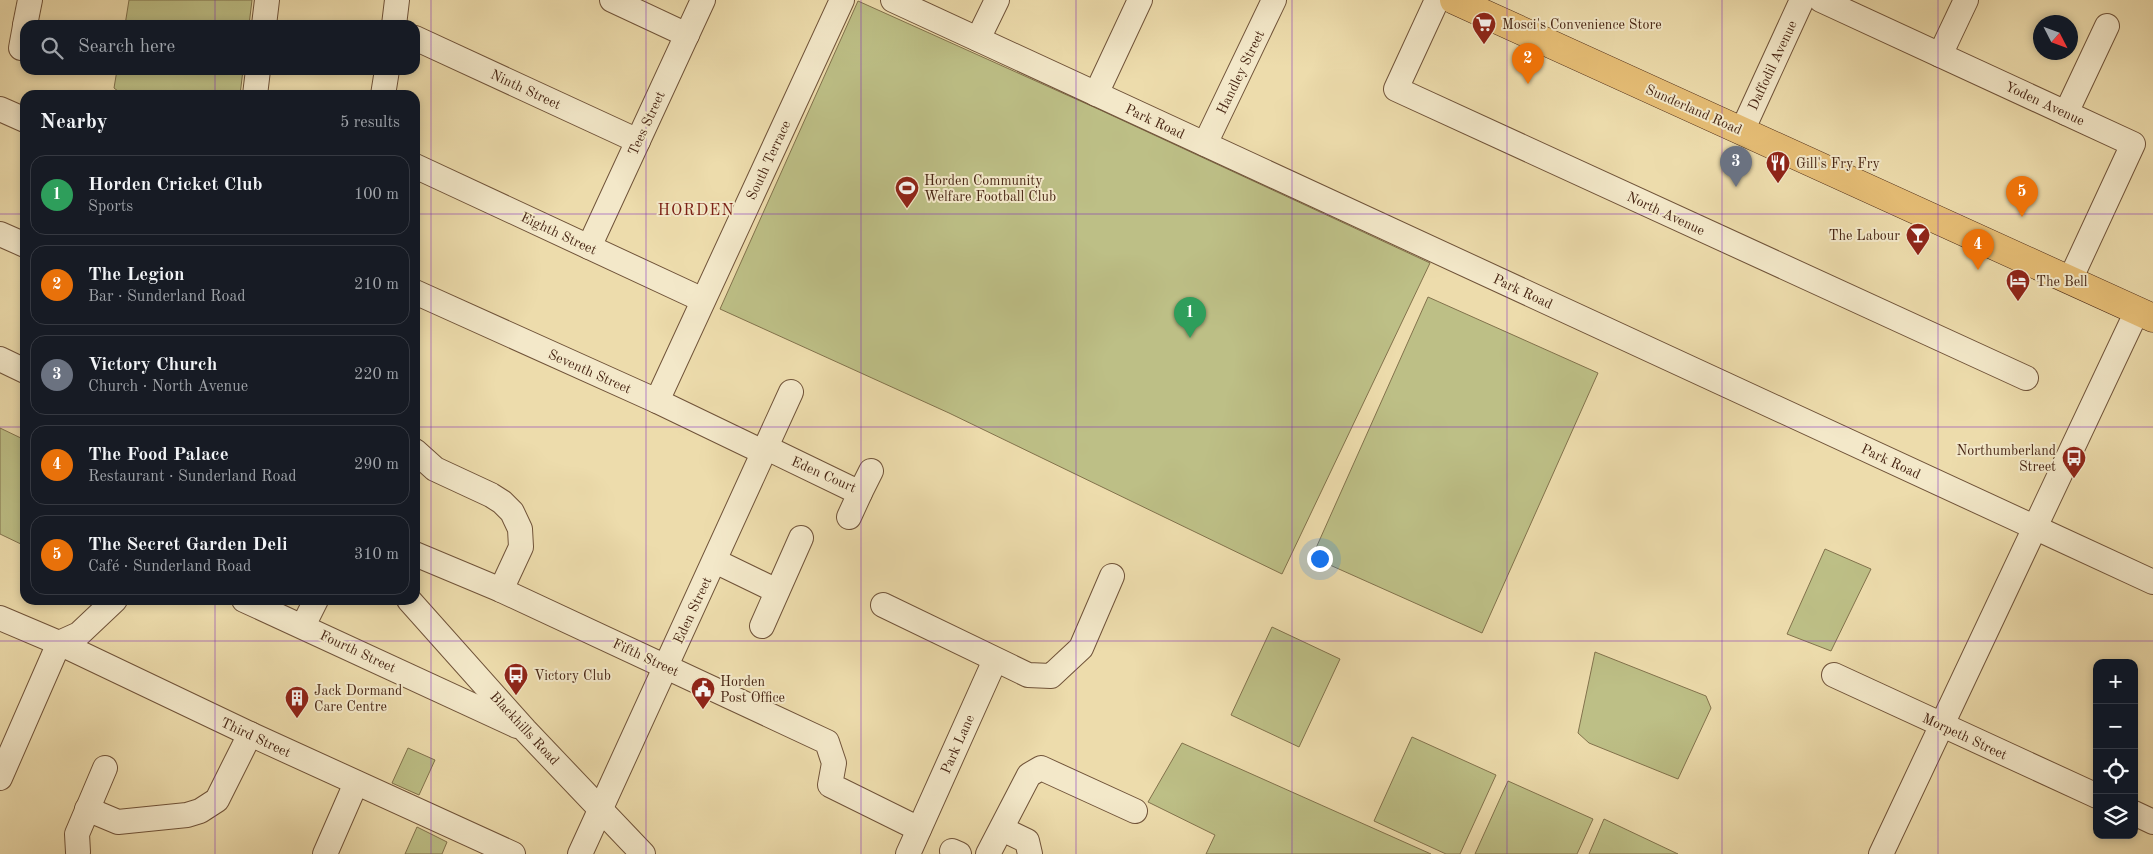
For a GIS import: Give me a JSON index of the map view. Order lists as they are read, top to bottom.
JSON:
{
  "streets": {
    "main road": ["Sunderland Road"],
    "street": [
      "Daffodil Avenue",
      "Handley Street",
      "Ninth Street",
      "Yoden Avenue",
      "Park Road",
      "Tees Street",
      "South Terrace",
      "North Avenue",
      "Eighth Street",
      "Seventh Street",
      "Eden Court",
      "Eden Street",
      "Fourth Street",
      "Fifth Street",
      "Blackhills Road",
      "Morpeth Street",
      "Third Street",
      "Park Lane"
    ]
  },
  "crossings": [
    ["Daffodil Avenue", "Sunderland Road"],
    ["Handley Street", "Park Road"],
    ["Ninth Street", "Tees Street"],
    ["Yoden Avenue", "Sunderland Road"],
    ["Tees Street", "Eighth Street"],
    ["South Terrace", "Eighth Street"],
    ["South Terrace", "Seventh Street"],
    ["Seventh Street", "Eden Court"],
    ["Seventh Street", "Eden Street"],
    ["Eden Court", "Eden Street"],
    ["Eden Street", "Fifth Street"],
    ["Eden Street", "Blackhills Road"],
    ["Fourth Street", "Blackhills Road"],
    ["Fifth Street", "Park Lane"]
  ],
  "districts": ["HORDEN"],
  "places": {
    "supermarket": ["Mosci's Convenience Store"],
    "restaurant": ["Gill's Fry Fry"],
    "sports": ["Horden Community Welfare Football Club"],
    "bar": ["The Labour"],
    "hotel": ["The Bell"],
    "bus stop": ["Northumberland Street", "Victory Club"],
    "public building": ["Horden Post Office"],
    "building": ["Jack Dormand Care Centre"]
  },
  "north": "bottom right",
  "page": {
    "search": "Search here",
    "pins": [
      "2",
      "3",
      "5",
      "4",
      "1"
    ],
    "heading": ["Nearby", "5 results"],
    "list": [
      {
        "mark": "1",
        "name": "Horden Cricket Club",
        "note": "Sports",
        "value": "100 m"
      },
      {
        "mark": "2",
        "name": "The Legion",
        "note": "Bar · Sunderland Road",
        "value": "210 m"
      },
      {
        "mark": "3",
        "name": "Victory Church",
        "note": "Church · North Avenue",
        "value": "220 m"
      },
      {
        "mark": "4",
        "name": "The Food Palace",
        "note": "Restaurant · Sunderland Road",
        "value": "290 m"
      },
      {
        "mark": "5",
        "name": "The Secret Garden Deli",
        "note": "Café · Sunderland Road",
        "value": "310 m"
      }
    ],
    "map_buttons": ["+", "−"]
  }
}
